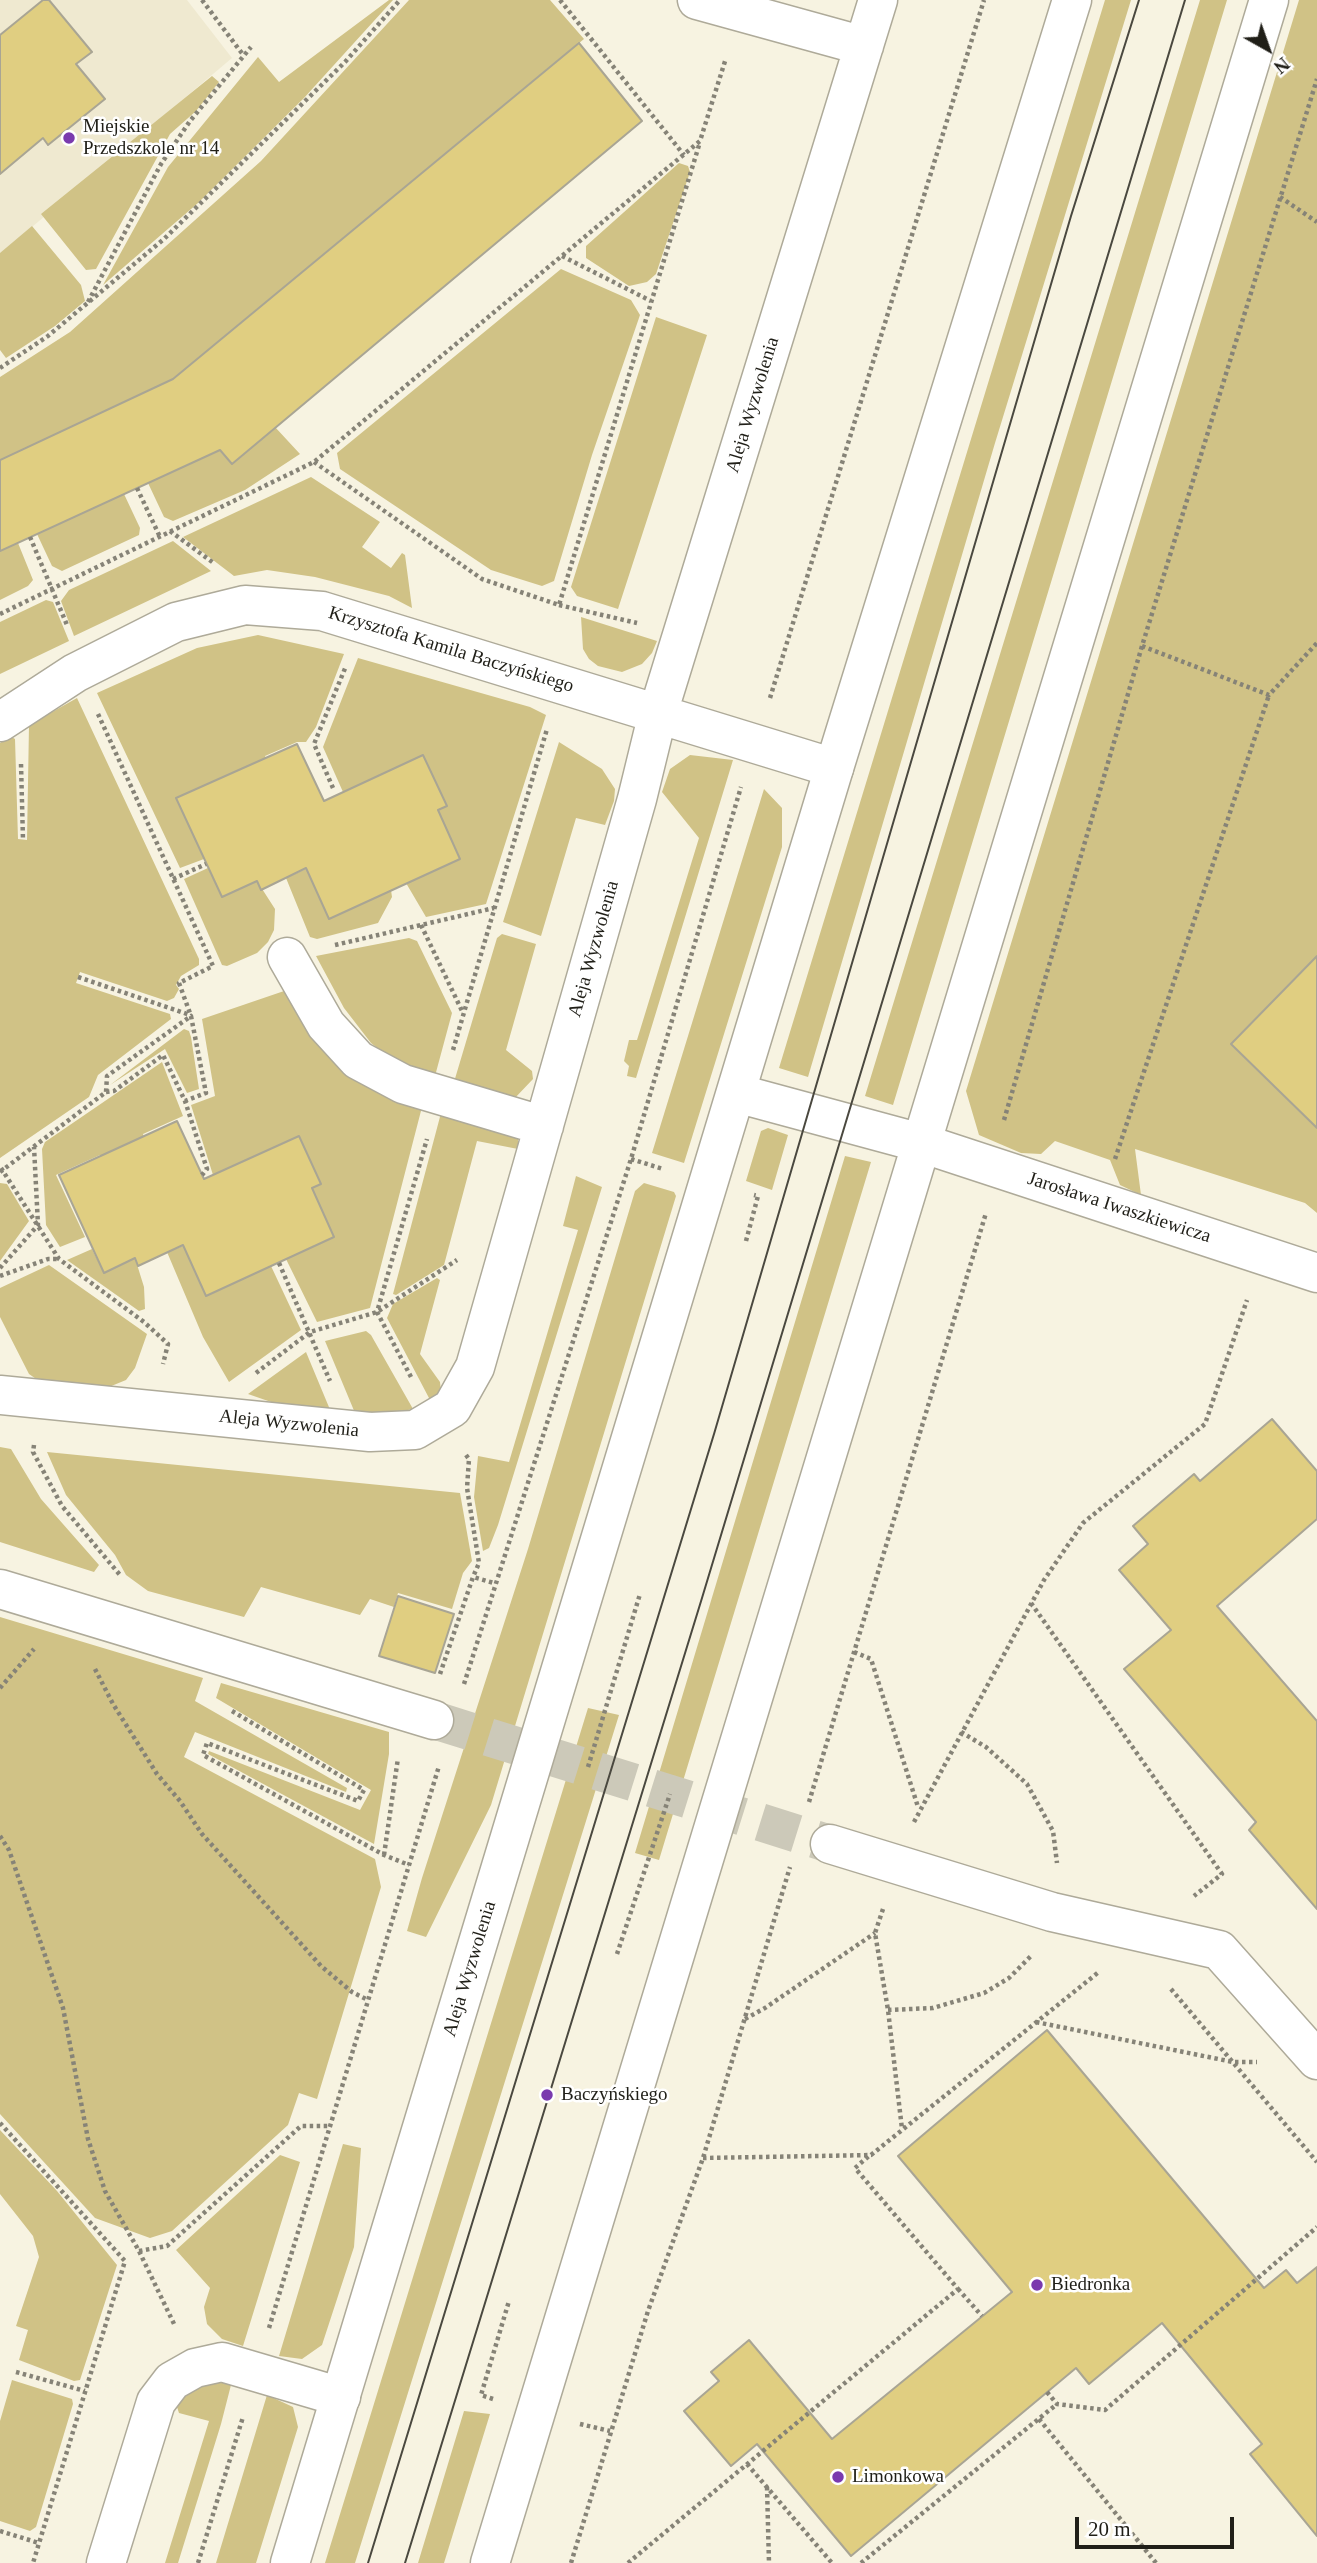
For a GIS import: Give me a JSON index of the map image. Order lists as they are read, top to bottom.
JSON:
{
  "streets": {
    "main road": ["Aleja Wyzwolenia", "Krzysztofa Kamila Baczyńskiego", "Jarosława Iwaszkiewicza"]
  },
  "crossings": [
    ["Aleja Wyzwolenia", "Krzysztofa Kamila Baczyńskiego"]
  ],
  "places": [
    "Miejskie Przedszkole nr 14",
    "Baczyńskiego",
    "Biedronka",
    "Limonkowa"
  ],
  "scale_bar": "20 m",
  "north": "bottom right"
}
